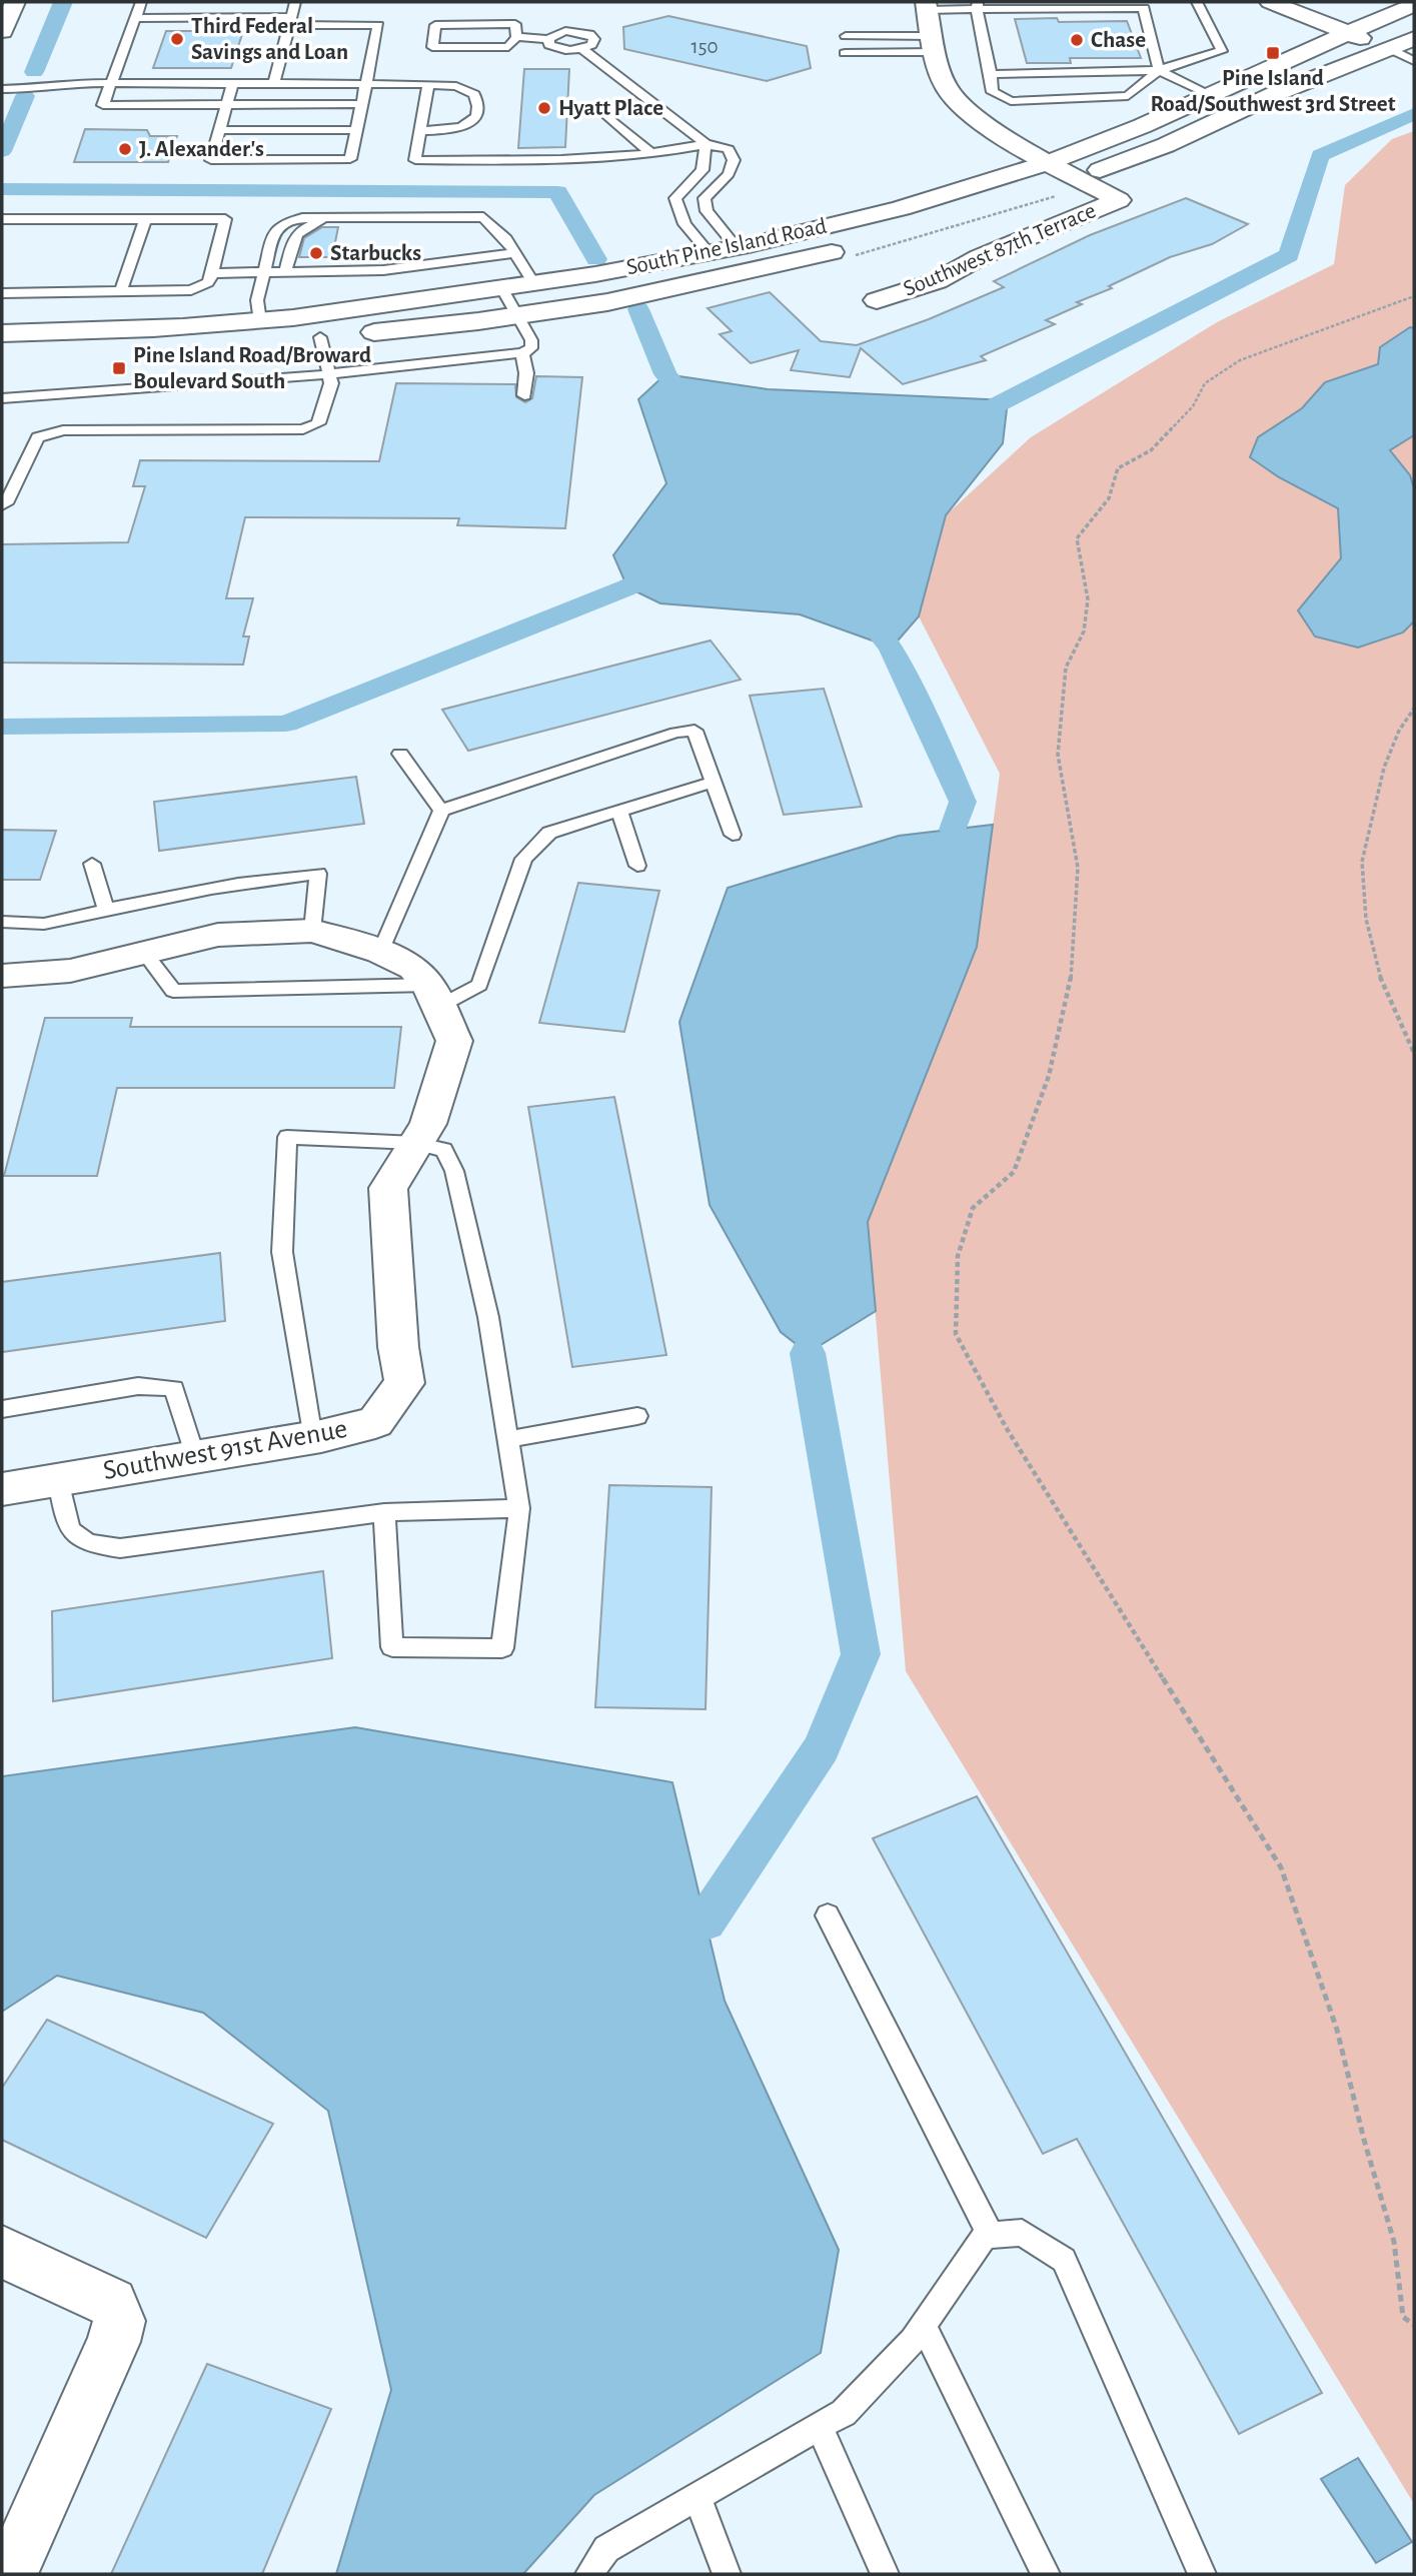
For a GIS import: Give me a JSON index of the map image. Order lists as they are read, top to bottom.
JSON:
{
  "streets": {
    "main road": ["South Pine Island Road", "Southwest 87th Terrace", "Southwest 91st Avenue"]
  },
  "crossings": [
    ["South Pine Island Road", "Southwest 87th Terrace"]
  ],
  "places": {
    "other": [
      "Third Federal Savings and Loan",
      "Chase",
      "Hyatt Place",
      "J. Alexander's",
      "Starbucks"
    ],
    "transit": ["Pine Island Road/Southwest 3rd Street", "Pine Island Road/Broward Boulevard South"]
  },
  "house_numbers": ["150"]
}
